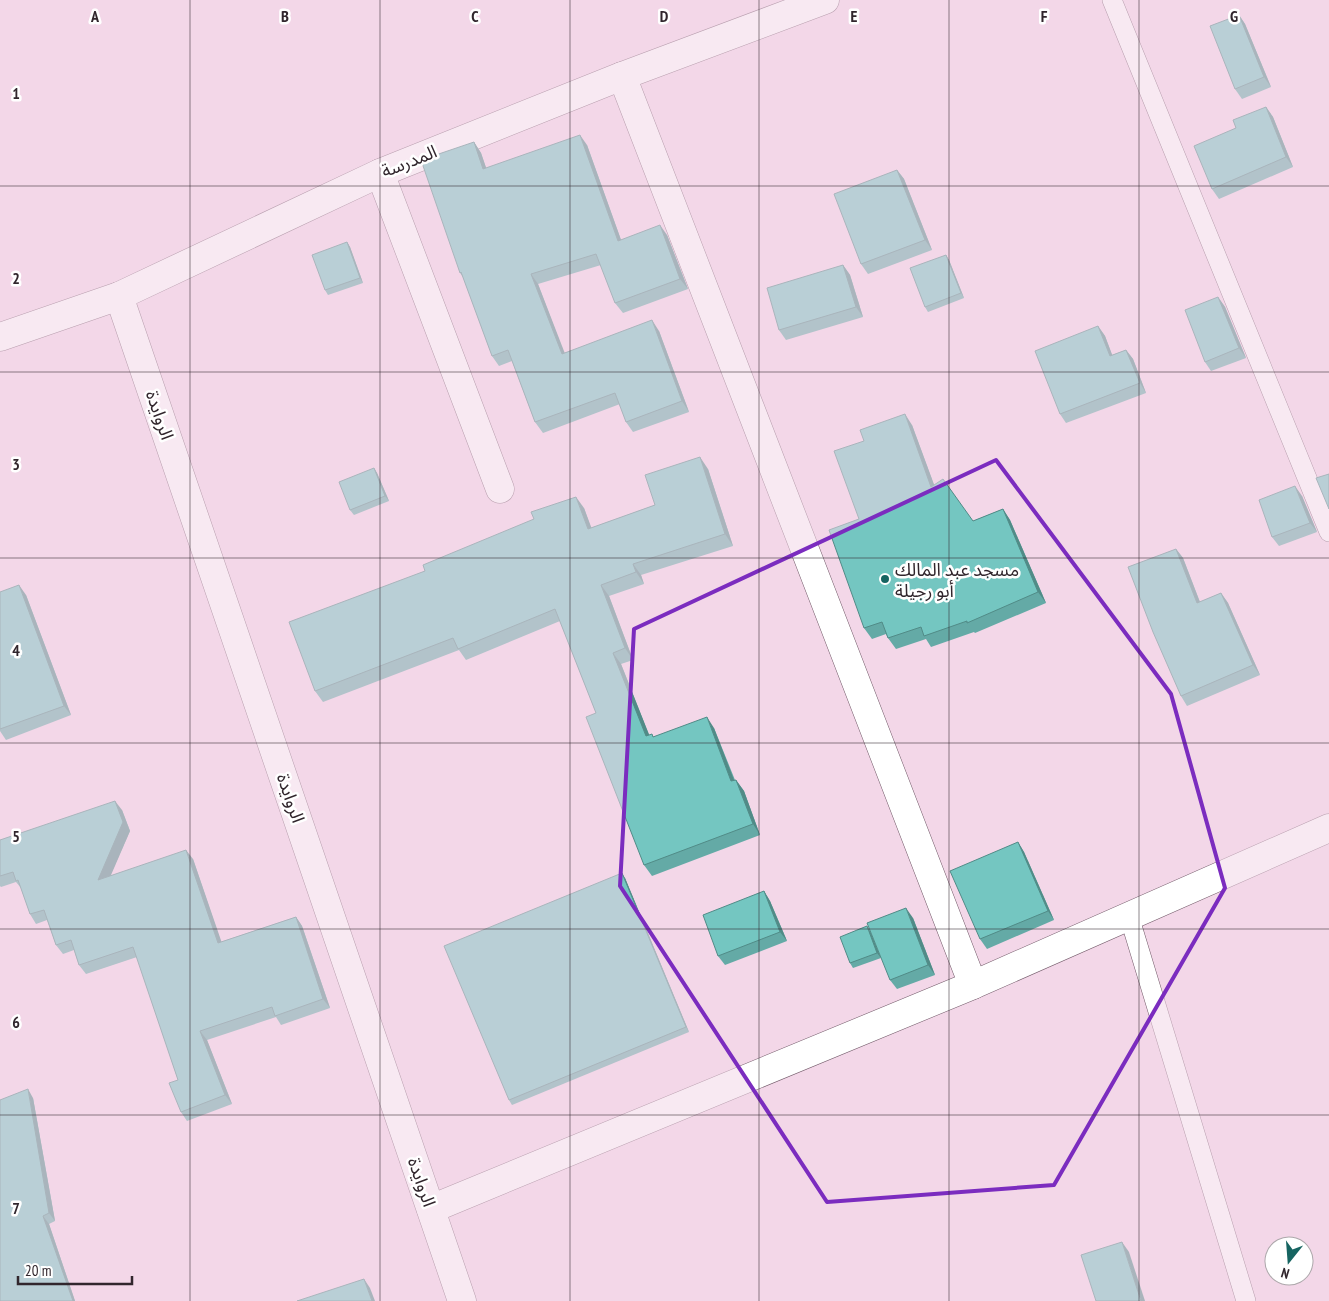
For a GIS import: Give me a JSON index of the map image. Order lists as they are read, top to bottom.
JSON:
{
  "streets": {
    "street": ["المدرسة", "الروايدة"]
  },
  "crossings": [
    ["المدرسة", "الروايدة"]
  ],
  "places": ["مسجد عبد المالك أبو رجيلة"],
  "scale_bar": "20 m",
  "north": "bottom",
  "grid": {
    "columns": [
      "A",
      "B",
      "C",
      "D",
      "E",
      "F",
      "G"
    ],
    "rows": [
      "1",
      "2",
      "3",
      "4",
      "5",
      "6",
      "7"
    ]
  }
}
